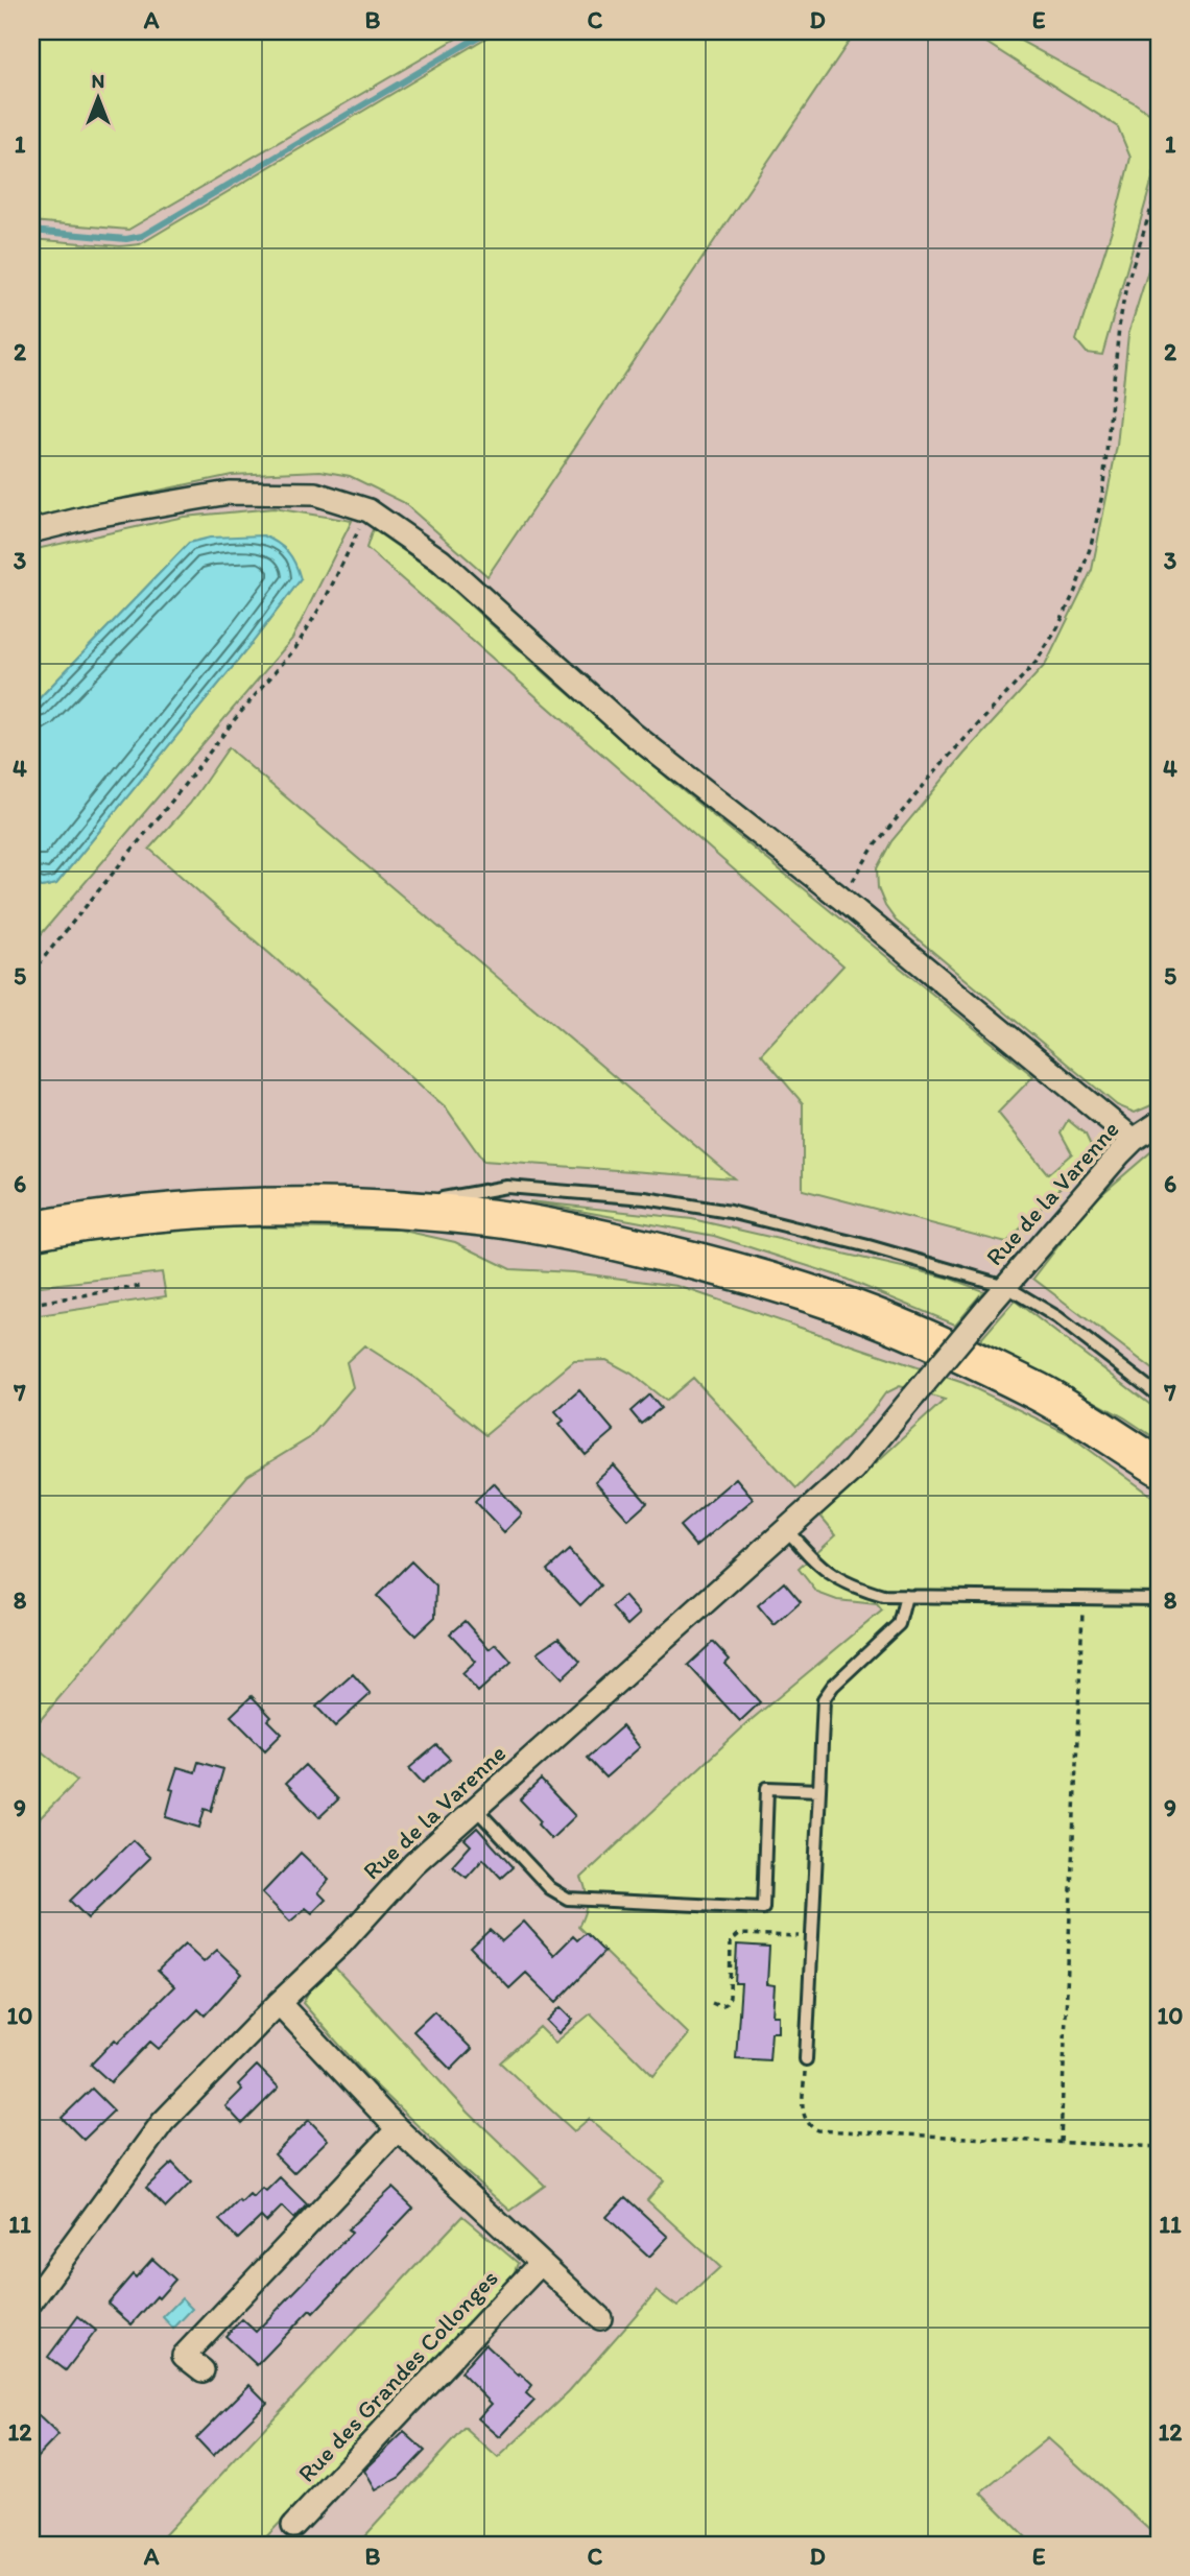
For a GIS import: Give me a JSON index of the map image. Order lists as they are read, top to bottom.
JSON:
{
  "streets": {
    "street": ["Rue de la Varenne", "Rue des Grandes Collonges"]
  },
  "north": "top",
  "grid": {
    "columns": [
      "A",
      "B",
      "C",
      "D",
      "E"
    ],
    "rows": [
      "1",
      "2",
      "3",
      "4",
      "5",
      "6",
      "7",
      "8",
      "9",
      "10",
      "11",
      "12"
    ]
  }
}
